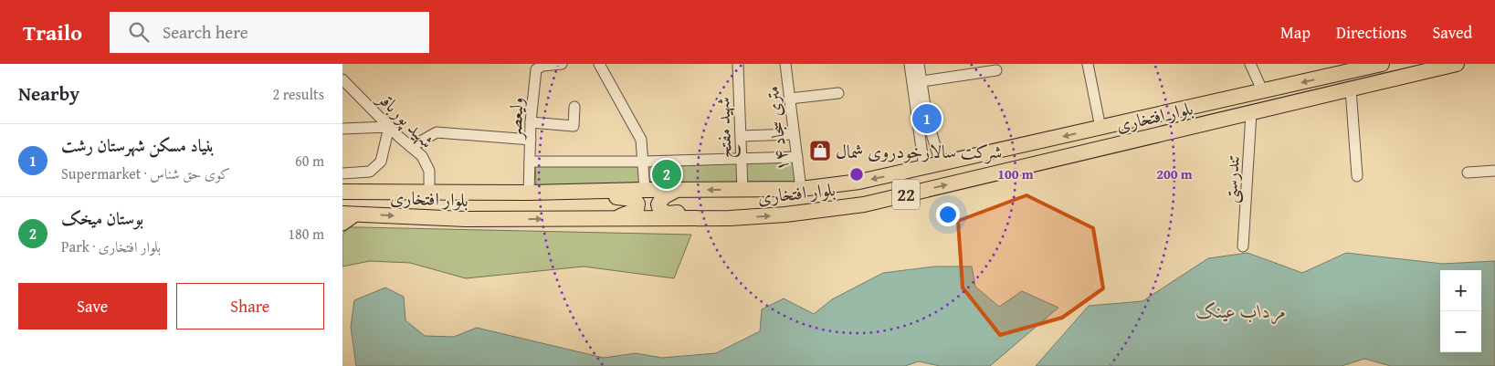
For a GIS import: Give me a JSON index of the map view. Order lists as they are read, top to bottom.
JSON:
{
  "streets": {
    "highway": ["بلوار افتخاری", "22"],
    "street": [
      "ولیعصر",
      "شهید پورباقر",
      "شهید مفتح",
      "۱۴ متری سجاد",
      "تندرستی"
    ]
  },
  "crossings": [
    ["بلوار افتخاری", "ولیعصر"],
    ["بلوار افتخاری", "شهید پورباقر"],
    ["بلوار افتخاری", "شهید مفتح"],
    ["بلوار افتخاری", "۱۴ متری سجاد"],
    ["بلوار افتخاری", "تندرستی"]
  ],
  "water": ["مرداب عینک"],
  "places": {
    "shop": ["شرکت سالارخودروی شمال"]
  },
  "page": {
    "header": "Trailo",
    "search": "Search here",
    "nav": ["Map", "Directions", "Saved"],
    "heading": ["Nearby", "2 results"],
    "pins": ["1", "2"],
    "list": [
      {
        "mark": "1",
        "name": "بنیاد مسکن شهرستان رشت",
        "note": "Supermarket · کوی حق شناس",
        "value": "60 m"
      },
      {
        "mark": "2",
        "name": "بوستان میخک",
        "note": "Park · بلوار افتخاری",
        "value": "180 m"
      }
    ],
    "buttons": ["Save", "Share"],
    "map_buttons": ["+", "−"]
  },
  "rings": ["100 m", "200 m"]
}
